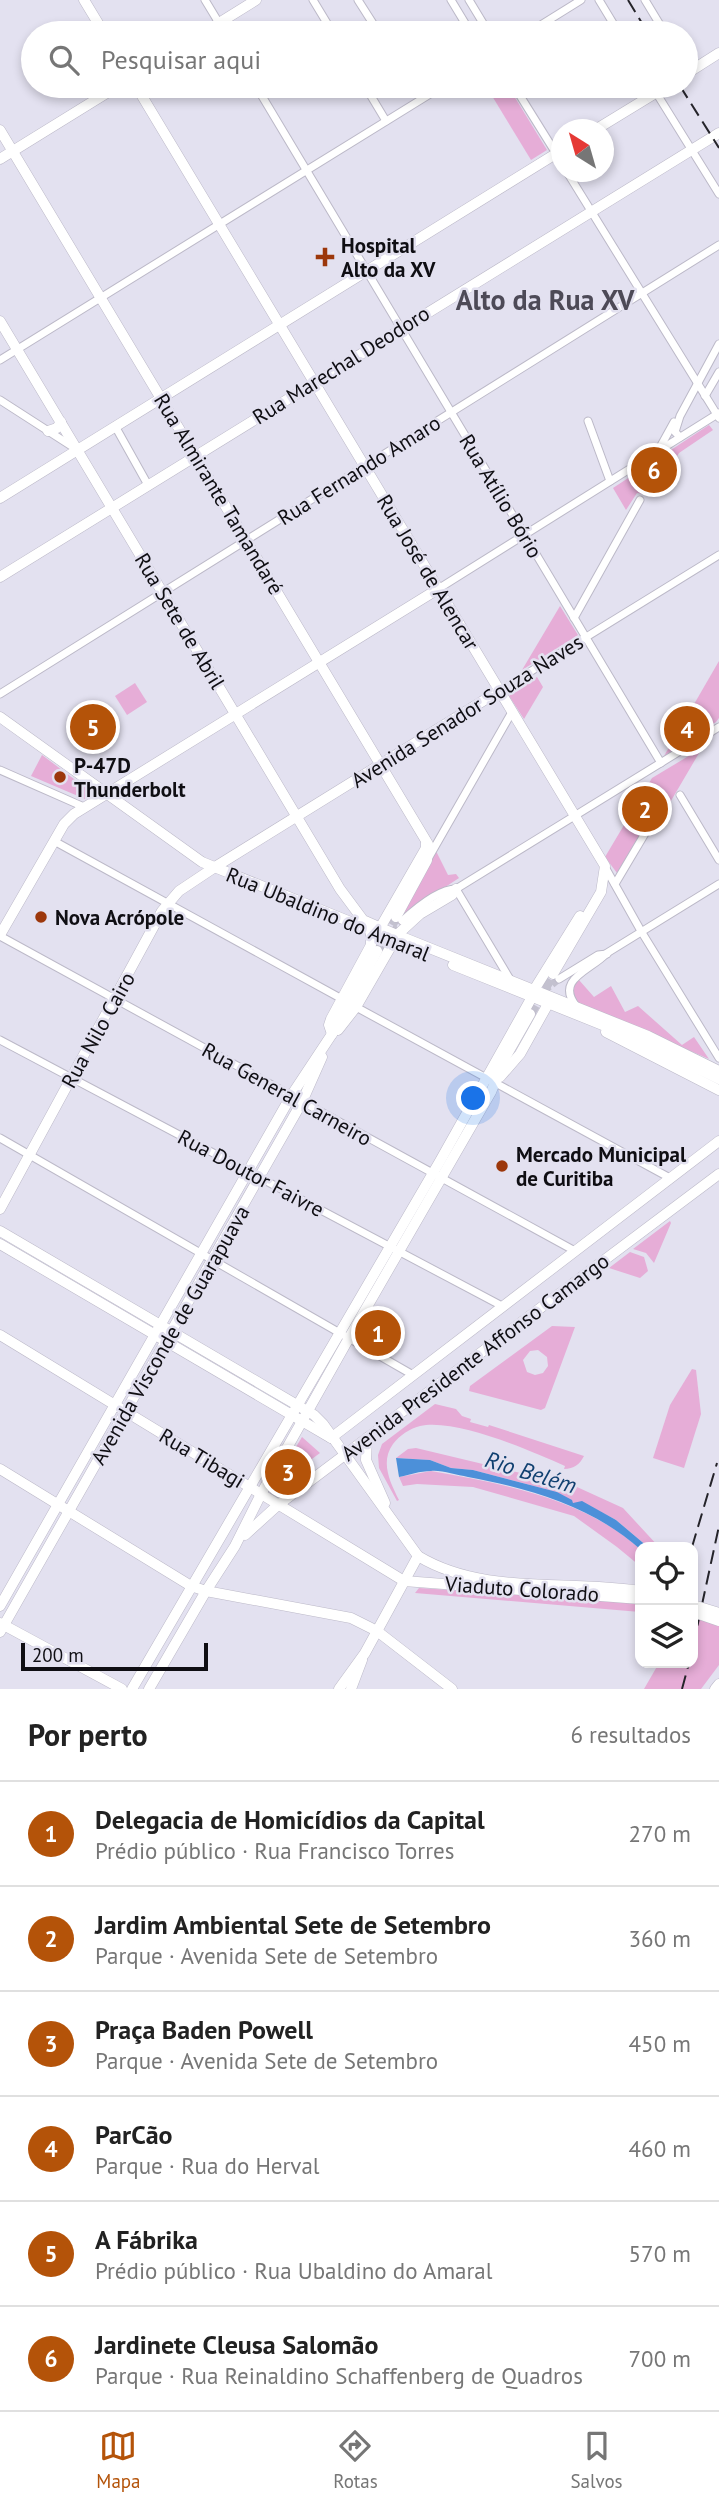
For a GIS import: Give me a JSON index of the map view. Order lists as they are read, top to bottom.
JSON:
{
  "streets": {
    "main road": [
      "Rua Marechal Deodoro",
      "Rua Almirante Tamandaré",
      "Rua José de Alencar",
      "Rua Sete de Abril",
      "Avenida Senador Souza Naves",
      "Rua Ubaldino do Amaral",
      "Rua Nilo Cairo",
      "Avenida Visconde de Guarapuava",
      "Avenida Presidente Affonso Camargo",
      "Rua Tibagi",
      "Viaduto Colorado"
    ],
    "street": [
      "Rua Fernando Amaro",
      "Rua Atílio Bório",
      "Rua General Carneiro",
      "Rua Doutor Faivre"
    ]
  },
  "crossings": [
    ["Rua Marechal Deodoro", "Rua Almirante Tamandaré"],
    ["Rua Marechal Deodoro", "Rua Atílio Bório"],
    ["Rua Marechal Deodoro", "Rua José de Alencar"],
    ["Rua Marechal Deodoro", "Rua Sete de Abril"],
    ["Rua Fernando Amaro", "Rua Almirante Tamandaré"],
    ["Rua Fernando Amaro", "Rua Atílio Bório"],
    ["Rua Fernando Amaro", "Rua José de Alencar"],
    ["Rua Fernando Amaro", "Rua Sete de Abril"],
    ["Rua Almirante Tamandaré", "Avenida Senador Souza Naves"],
    ["Rua Atílio Bório", "Avenida Senador Souza Naves"],
    ["Rua José de Alencar", "Avenida Senador Souza Naves"],
    ["Rua Sete de Abril", "Avenida Senador Souza Naves"],
    ["Rua Sete de Abril", "Rua Ubaldino do Amaral"],
    ["Avenida Senador Souza Naves", "Rua Ubaldino do Amaral"],
    ["Avenida Senador Souza Naves", "Rua Nilo Cairo"],
    ["Rua Ubaldino do Amaral", "Rua Nilo Cairo"],
    ["Rua Nilo Cairo", "Rua General Carneiro"],
    ["Rua Nilo Cairo", "Rua Doutor Faivre"],
    ["Rua General Carneiro", "Avenida Visconde de Guarapuava"],
    ["Rua General Carneiro", "Avenida Presidente Affonso Camargo"],
    ["Rua Doutor Faivre", "Avenida Visconde de Guarapuava"],
    ["Rua Doutor Faivre", "Avenida Presidente Affonso Camargo"],
    ["Avenida Visconde de Guarapuava", "Rua Tibagi"],
    ["Avenida Presidente Affonso Camargo", "Rua Tibagi"],
    ["Rua Tibagi", "Viaduto Colorado"]
  ],
  "districts": ["Alto da Rua XV"],
  "water": ["Rio Belém"],
  "places": {
    "health": ["Hospital Alto da XV"],
    "other": ["P-47D Thunderbolt", "Nova Acrópole", "Mercado Municipal de Curitiba"]
  },
  "scale_bar": "200 m",
  "north": "top left",
  "page": {
    "search": "Pesquisar aqui",
    "pins": [
      "6",
      "5",
      "4",
      "2",
      "1",
      "3"
    ],
    "scale": "200 m",
    "heading": ["Por perto", "6 resultados"],
    "list": [
      {
        "mark": "1",
        "name": "Delegacia de Homicídios da Capital",
        "note": "Prédio público · Rua Francisco Torres",
        "value": "270 m"
      },
      {
        "mark": "2",
        "name": "Jardim Ambiental Sete de Setembro",
        "note": "Parque · Avenida Sete de Setembro",
        "value": "360 m"
      },
      {
        "mark": "3",
        "name": "Praça Baden Powell",
        "note": "Parque · Avenida Sete de Setembro",
        "value": "450 m"
      },
      {
        "mark": "4",
        "name": "ParCão",
        "note": "Parque · Rua do Herval",
        "value": "460 m"
      },
      {
        "mark": "5",
        "name": "A Fábrika",
        "note": "Prédio público · Rua Ubaldino do Amaral",
        "value": "570 m"
      },
      {
        "mark": "6",
        "name": "Jardinete Cleusa Salomão",
        "note": "Parque · Rua Reinaldino Schaffenberg de Quadros",
        "value": "700 m"
      }
    ],
    "nav": ["Mapa", "Rotas", "Salvos"]
  }
}
